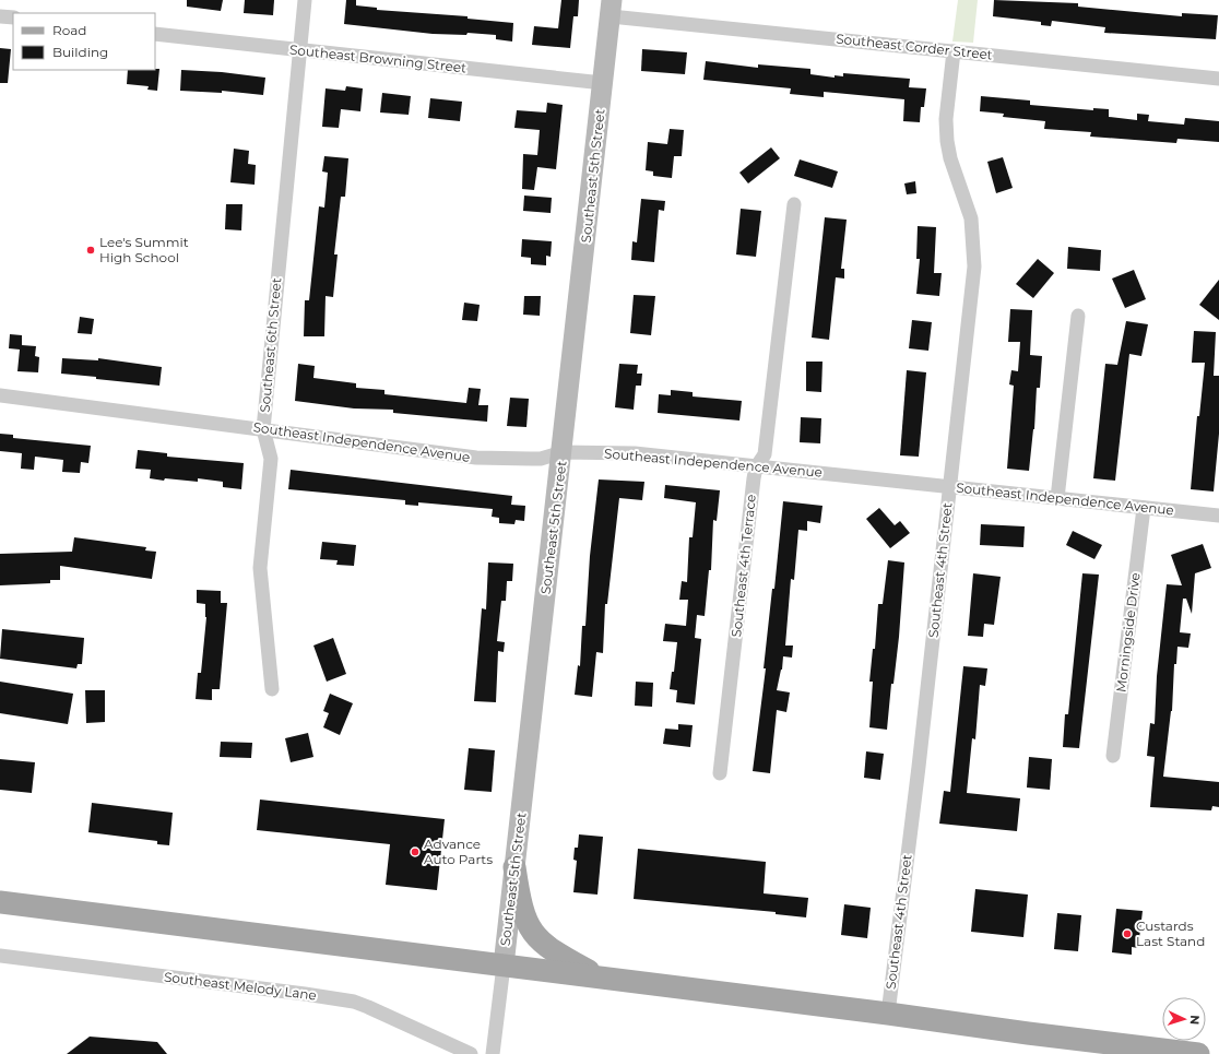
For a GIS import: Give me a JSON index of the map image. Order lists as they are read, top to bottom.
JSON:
{
  "streets": {
    "street": [
      "Southeast Corder Street",
      "Southeast Browning Street",
      "Southeast 5th Street",
      "Southeast 6th Street",
      "Southeast Independence Avenue",
      "Southeast 4th Terrace",
      "Southeast 4th Street",
      "Morningside Drive",
      "Southeast Melody Lane"
    ]
  },
  "crossings": [
    ["Southeast Corder Street", "Southeast 5th Street"],
    ["Southeast Corder Street", "Southeast 4th Street"],
    ["Southeast Browning Street", "Southeast 5th Street"],
    ["Southeast Browning Street", "Southeast 6th Street"],
    ["Southeast 5th Street", "Southeast Independence Avenue"],
    ["Southeast 6th Street", "Southeast Independence Avenue"],
    ["Southeast Independence Avenue", "Southeast 4th Terrace"],
    ["Southeast Independence Avenue", "Southeast 4th Street"],
    ["Southeast Independence Avenue", "Morningside Drive"]
  ],
  "places": ["Lee's Summit High School", "Advance Auto Parts", "Custards Last Stand"],
  "legend": ["Road", "Building"],
  "north": "right"
}
